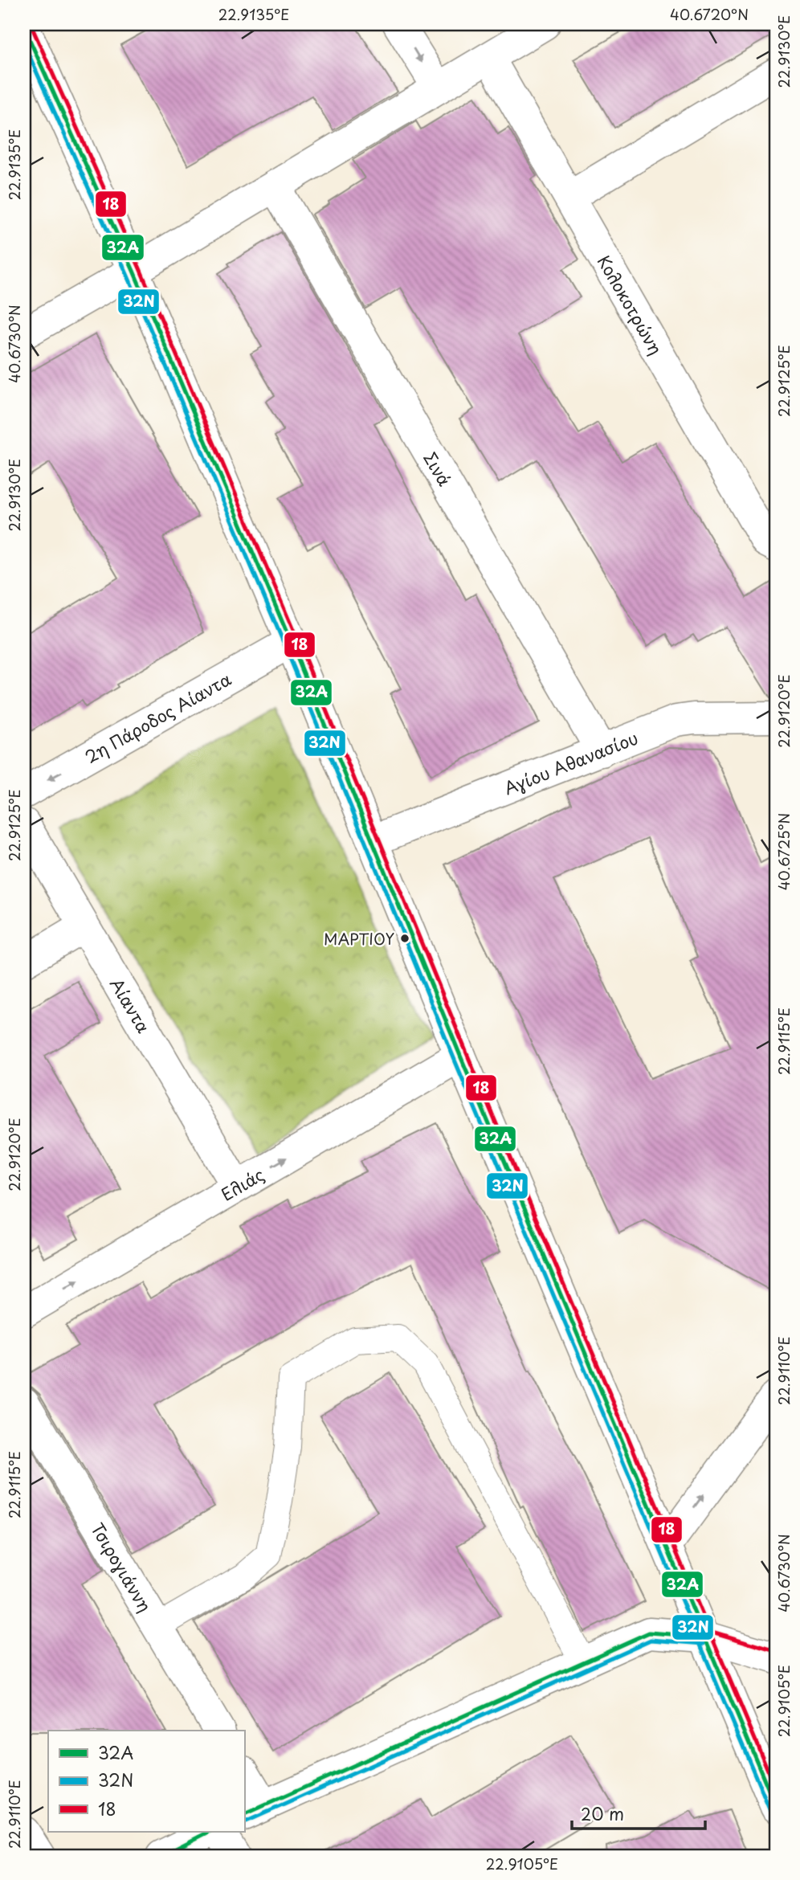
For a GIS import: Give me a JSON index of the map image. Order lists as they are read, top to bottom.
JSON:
{
  "streets": {
    "street": [
      "Κολοκοτρώνη",
      "Σινά",
      "2η Πάροδος Αίαντα",
      "Αγίου Αθανασίου",
      "Αίαντα",
      "Ελιάς",
      "Τσιρογιάννη"
    ]
  },
  "crossings": [
    ["Σινά", "Αγίου Αθανασίου"],
    ["Αίαντα", "Ελιάς"]
  ],
  "one_way": ["2η Πάροδος Αίαντα", "Ελιάς"],
  "places": ["ΜΑΡΤΙΟΥ"],
  "lines": ["transit line 18", "transit line 32Α", "transit line 32Ν"],
  "legend": ["32Α", "32Ν", "18"],
  "scale_bar": "20 m",
  "coordinates": [
    "22.9135°E",
    "40.6720°N",
    "22.9130°E",
    "40.6730°N",
    "22.9125°E",
    "22.9120°E",
    "40.6725°N",
    "22.9115°E",
    "22.9110°E",
    "22.9105°E"
  ]
}
